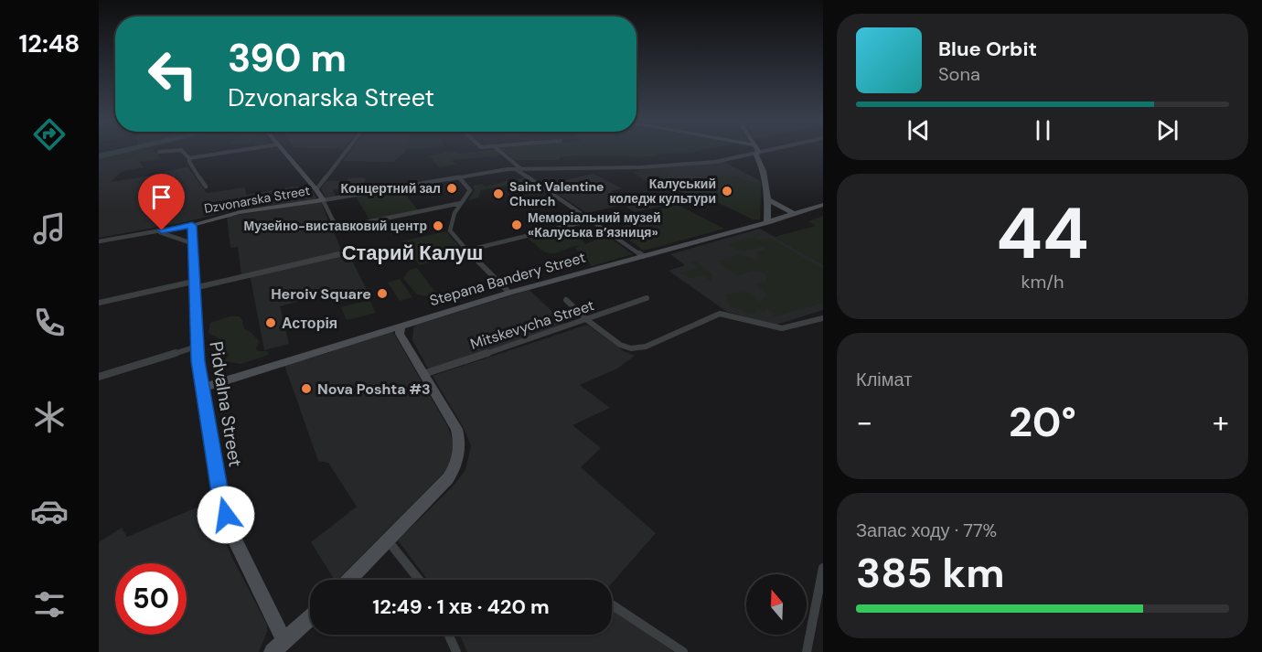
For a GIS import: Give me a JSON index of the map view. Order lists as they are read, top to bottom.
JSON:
{
  "streets": {
    "main road": ["Dzvonarska Street", "Stepana Bandery Street", "Pidvalna Street"],
    "street": ["Mitskevycha Street"]
  },
  "crossings": [
    ["Dzvonarska Street", "Pidvalna Street"],
    ["Stepana Bandery Street", "Pidvalna Street"]
  ],
  "districts": ["Старий Калуш"],
  "places": [
    "Концертний зал",
    "Калуський коледж культури",
    "Saint Valentine Church",
    "Меморіальний музей «Калуська в’язниця»",
    "Музейно-виставковий центр",
    "Heroiv Square",
    "Асторія",
    "Nova Poshta #3"
  ],
  "north": "top",
  "page": {
    "tabs": "12:48",
    "turn": ["390 m", "Dzvonarska Street"],
    "song": ["Blue Orbit", "Sona"],
    "tile": [
      ["44", "km/h"],
      "Клімат",
      ["Запас ходу · 77%", "385 km"]
    ],
    "heat": ["−", "20°", "+"],
    "limit": "50",
    "trip": "12:49 · 1 хв · 420 m"
  }
}
